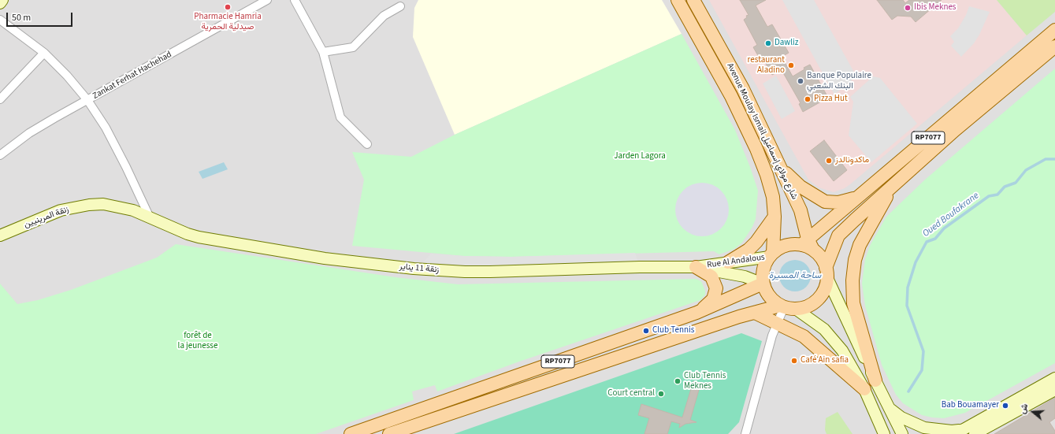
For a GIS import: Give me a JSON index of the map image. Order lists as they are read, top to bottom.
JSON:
{
  "streets": {
    "main road": [
      "Avenue Moulay Ismail شارع مولاي إسماعيل",
      "RP7077",
      "زنقة المرينيين",
      "Rue Al Andalous",
      "زنقة 11 يناير"
    ],
    "street": ["Zankat Ferhat Hachehad"]
  },
  "crossings": [
    ["Avenue Moulay Ismail شارع مولاي إسماعيل", "RP7077"],
    ["Avenue Moulay Ismail شارع مولاي إسماعيل", "Rue Al Andalous"],
    ["RP7077", "Rue Al Andalous"],
    ["زنقة المرينيين", "زنقة 11 يناير"],
    ["Rue Al Andalous", "زنقة 11 يناير"]
  ],
  "water": ["Oued Boufakrane", "ساحة المسيرة"],
  "parks": ["Jarden Lagora", "forêt de la jeunesse"],
  "places": [
    "Pharmacie Hamria صيدلية الحمرية",
    "Ibis Meknes",
    "Dawliz",
    "restaurant Aladino",
    "Banque Populaire البنك الشعبي",
    "Pizza Hut",
    "ماكدونالدز",
    "Club Tennis",
    "Café Ain safia",
    "Club Tennis Meknes",
    "Court central",
    "Bab Bouamayer"
  ],
  "scale_bar": "50 m",
  "north": "left"
}
